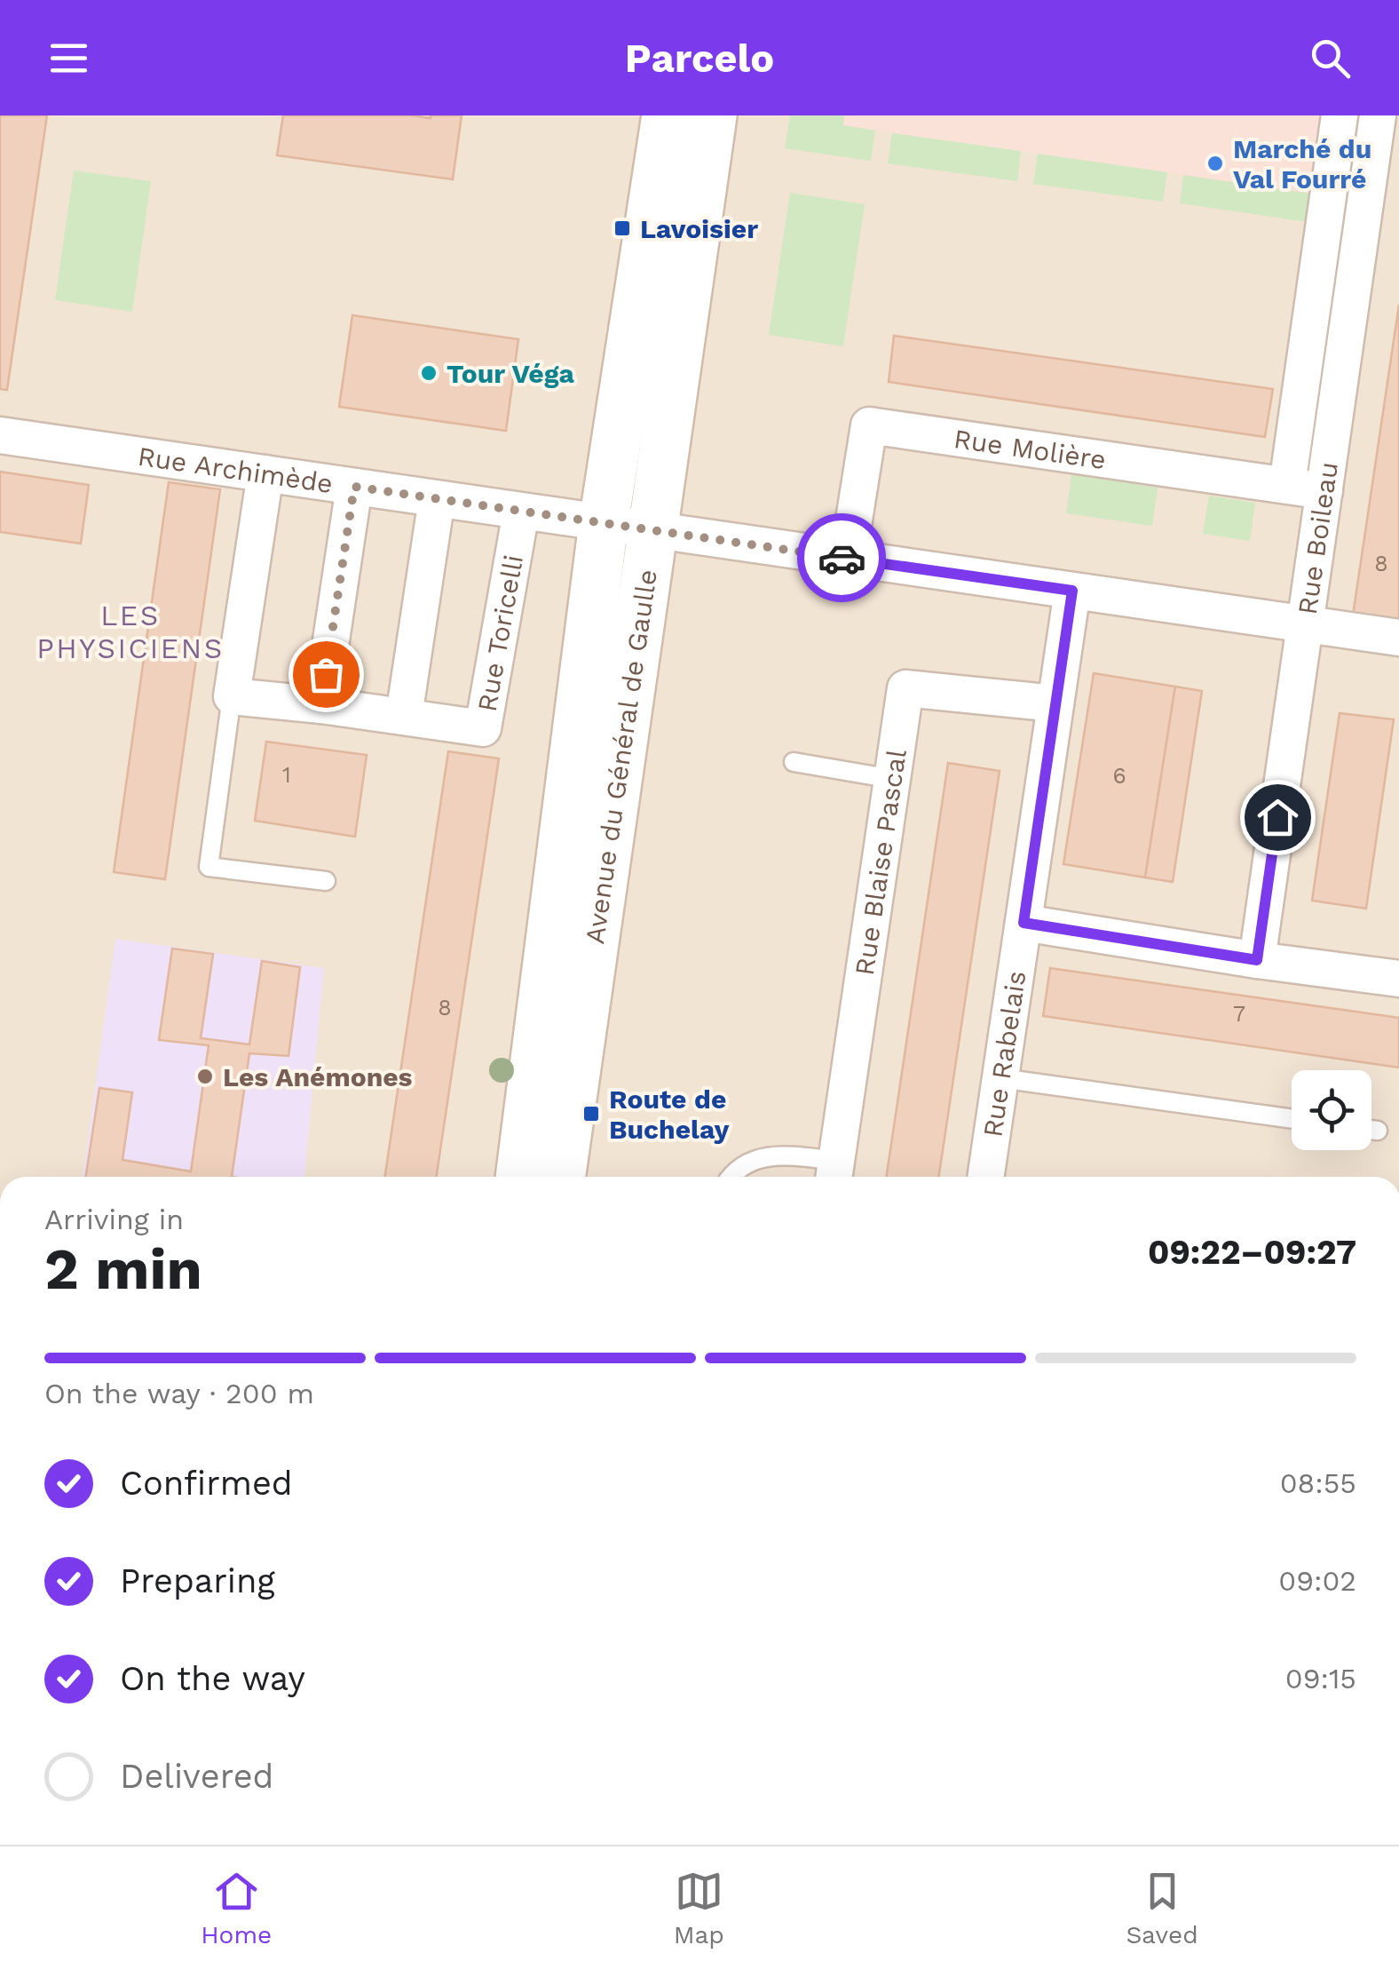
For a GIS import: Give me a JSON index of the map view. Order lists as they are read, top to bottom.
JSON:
{
  "streets": {
    "main road": ["Avenue du Général de Gaulle"],
    "street": [
      "Rue Molière",
      "Rue Archimède",
      "Rue Boileau",
      "Rue Toricelli",
      "Rue Blaise Pascal",
      "Rue Rabelais"
    ]
  },
  "crossings": [
    ["Rue Molière", "Rue Boileau"],
    ["Rue Archimède", "Rue Toricelli"],
    ["Rue Blaise Pascal", "Rue Rabelais"]
  ],
  "districts": ["LES PHYSICIENS"],
  "places": {
    "other": ["Marché du Val Fourré", "Tour Véga", "Les Anémones"],
    "transit": ["Lavoisier", "Route de Buchelay"]
  },
  "house_numbers": [
    "8",
    "1",
    "6",
    "8",
    "7"
  ],
  "page": {
    "header": "Parcelo",
    "heading": ["2 min", "Arriving in", "09:22–09:27"],
    "bar": "On the way · 200 m",
    "list": [
      ["Confirmed", "08:55"],
      ["Preparing", "09:02"],
      ["On the way", "09:15"],
      "Delivered"
    ],
    "tabs": ["Home", "Map", "Saved"]
  }
}
